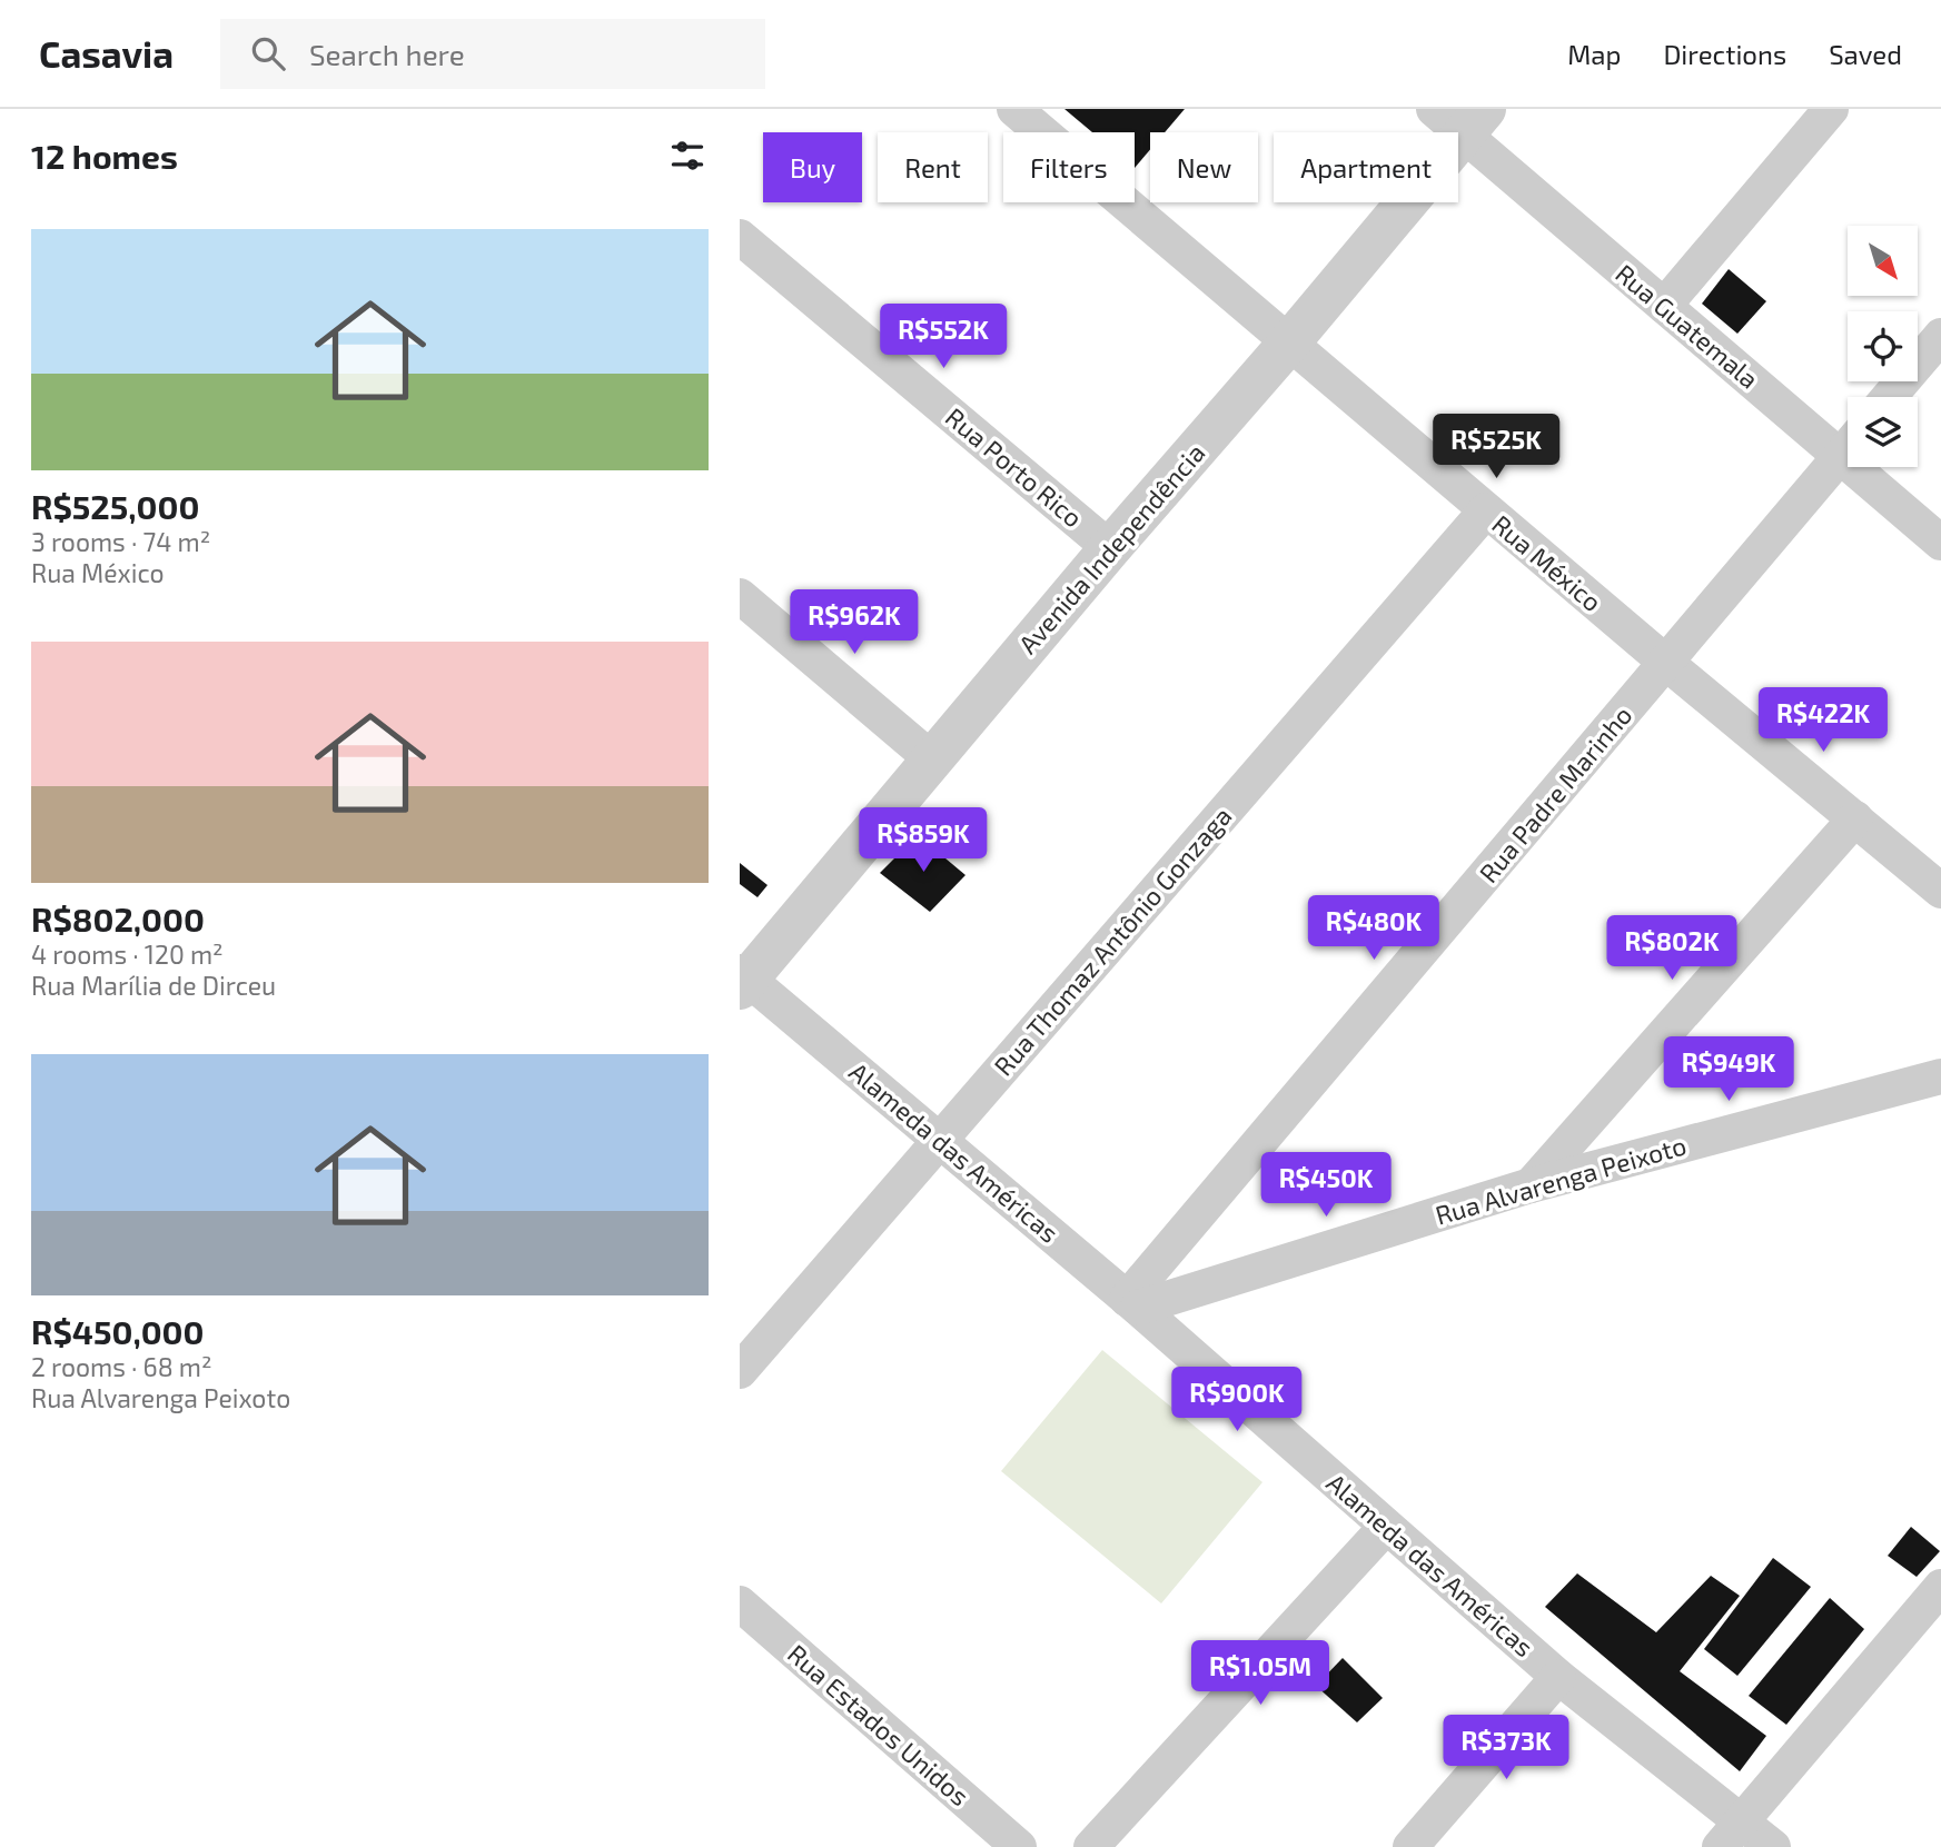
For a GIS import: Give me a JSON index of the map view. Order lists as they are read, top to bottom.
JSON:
{
  "streets": {
    "street": [
      "Rua Guatemala",
      "Rua Porto Rico",
      "Avenida Independência",
      "Rua México",
      "Rua Padre Marinho",
      "Rua Thomaz Antônio Gonzaga",
      "Alameda das Américas",
      "Rua Alvarenga Peixoto",
      "Rua Estados Unidos"
    ]
  },
  "crossings": [
    ["Rua Guatemala", "Avenida Independência"],
    ["Rua Porto Rico", "Avenida Independência"],
    ["Avenida Independência", "Rua México"],
    ["Avenida Independência", "Alameda das Américas"],
    ["Rua México", "Rua Padre Marinho"],
    ["Rua México", "Rua Thomaz Antônio Gonzaga"],
    ["Rua Padre Marinho", "Alameda das Américas"],
    ["Rua Padre Marinho", "Rua Alvarenga Peixoto"],
    ["Rua Thomaz Antônio Gonzaga", "Alameda das Américas"],
    ["Alameda das Américas", "Rua Alvarenga Peixoto"]
  ],
  "north": "bottom right",
  "page": {
    "header": "Casavia",
    "search": "Search here",
    "nav": ["Map", "Directions", "Saved"],
    "heading": "12 homes",
    "chip": [
      "Buy",
      "Rent",
      "Filters",
      "New",
      "Apartment"
    ],
    "list": [
      {
        "name": "R$525,000",
        "note": "3 rooms · 74 m² · Rua México"
      },
      {
        "name": "R$802,000",
        "note": "4 rooms · 120 m² · Rua Marília de Dirceu"
      },
      {
        "name": "R$450,000",
        "note": "2 rooms · 68 m² · Rua Alvarenga Peixoto"
      }
    ],
    "price": [
      "R$552K",
      "R$525K",
      "R$962K",
      "R$422K",
      "R$859K",
      "R$480K",
      "R$802K",
      "R$949K",
      "R$450K",
      "R$900K",
      "R$1.05M",
      "R$373K"
    ]
  }
}
